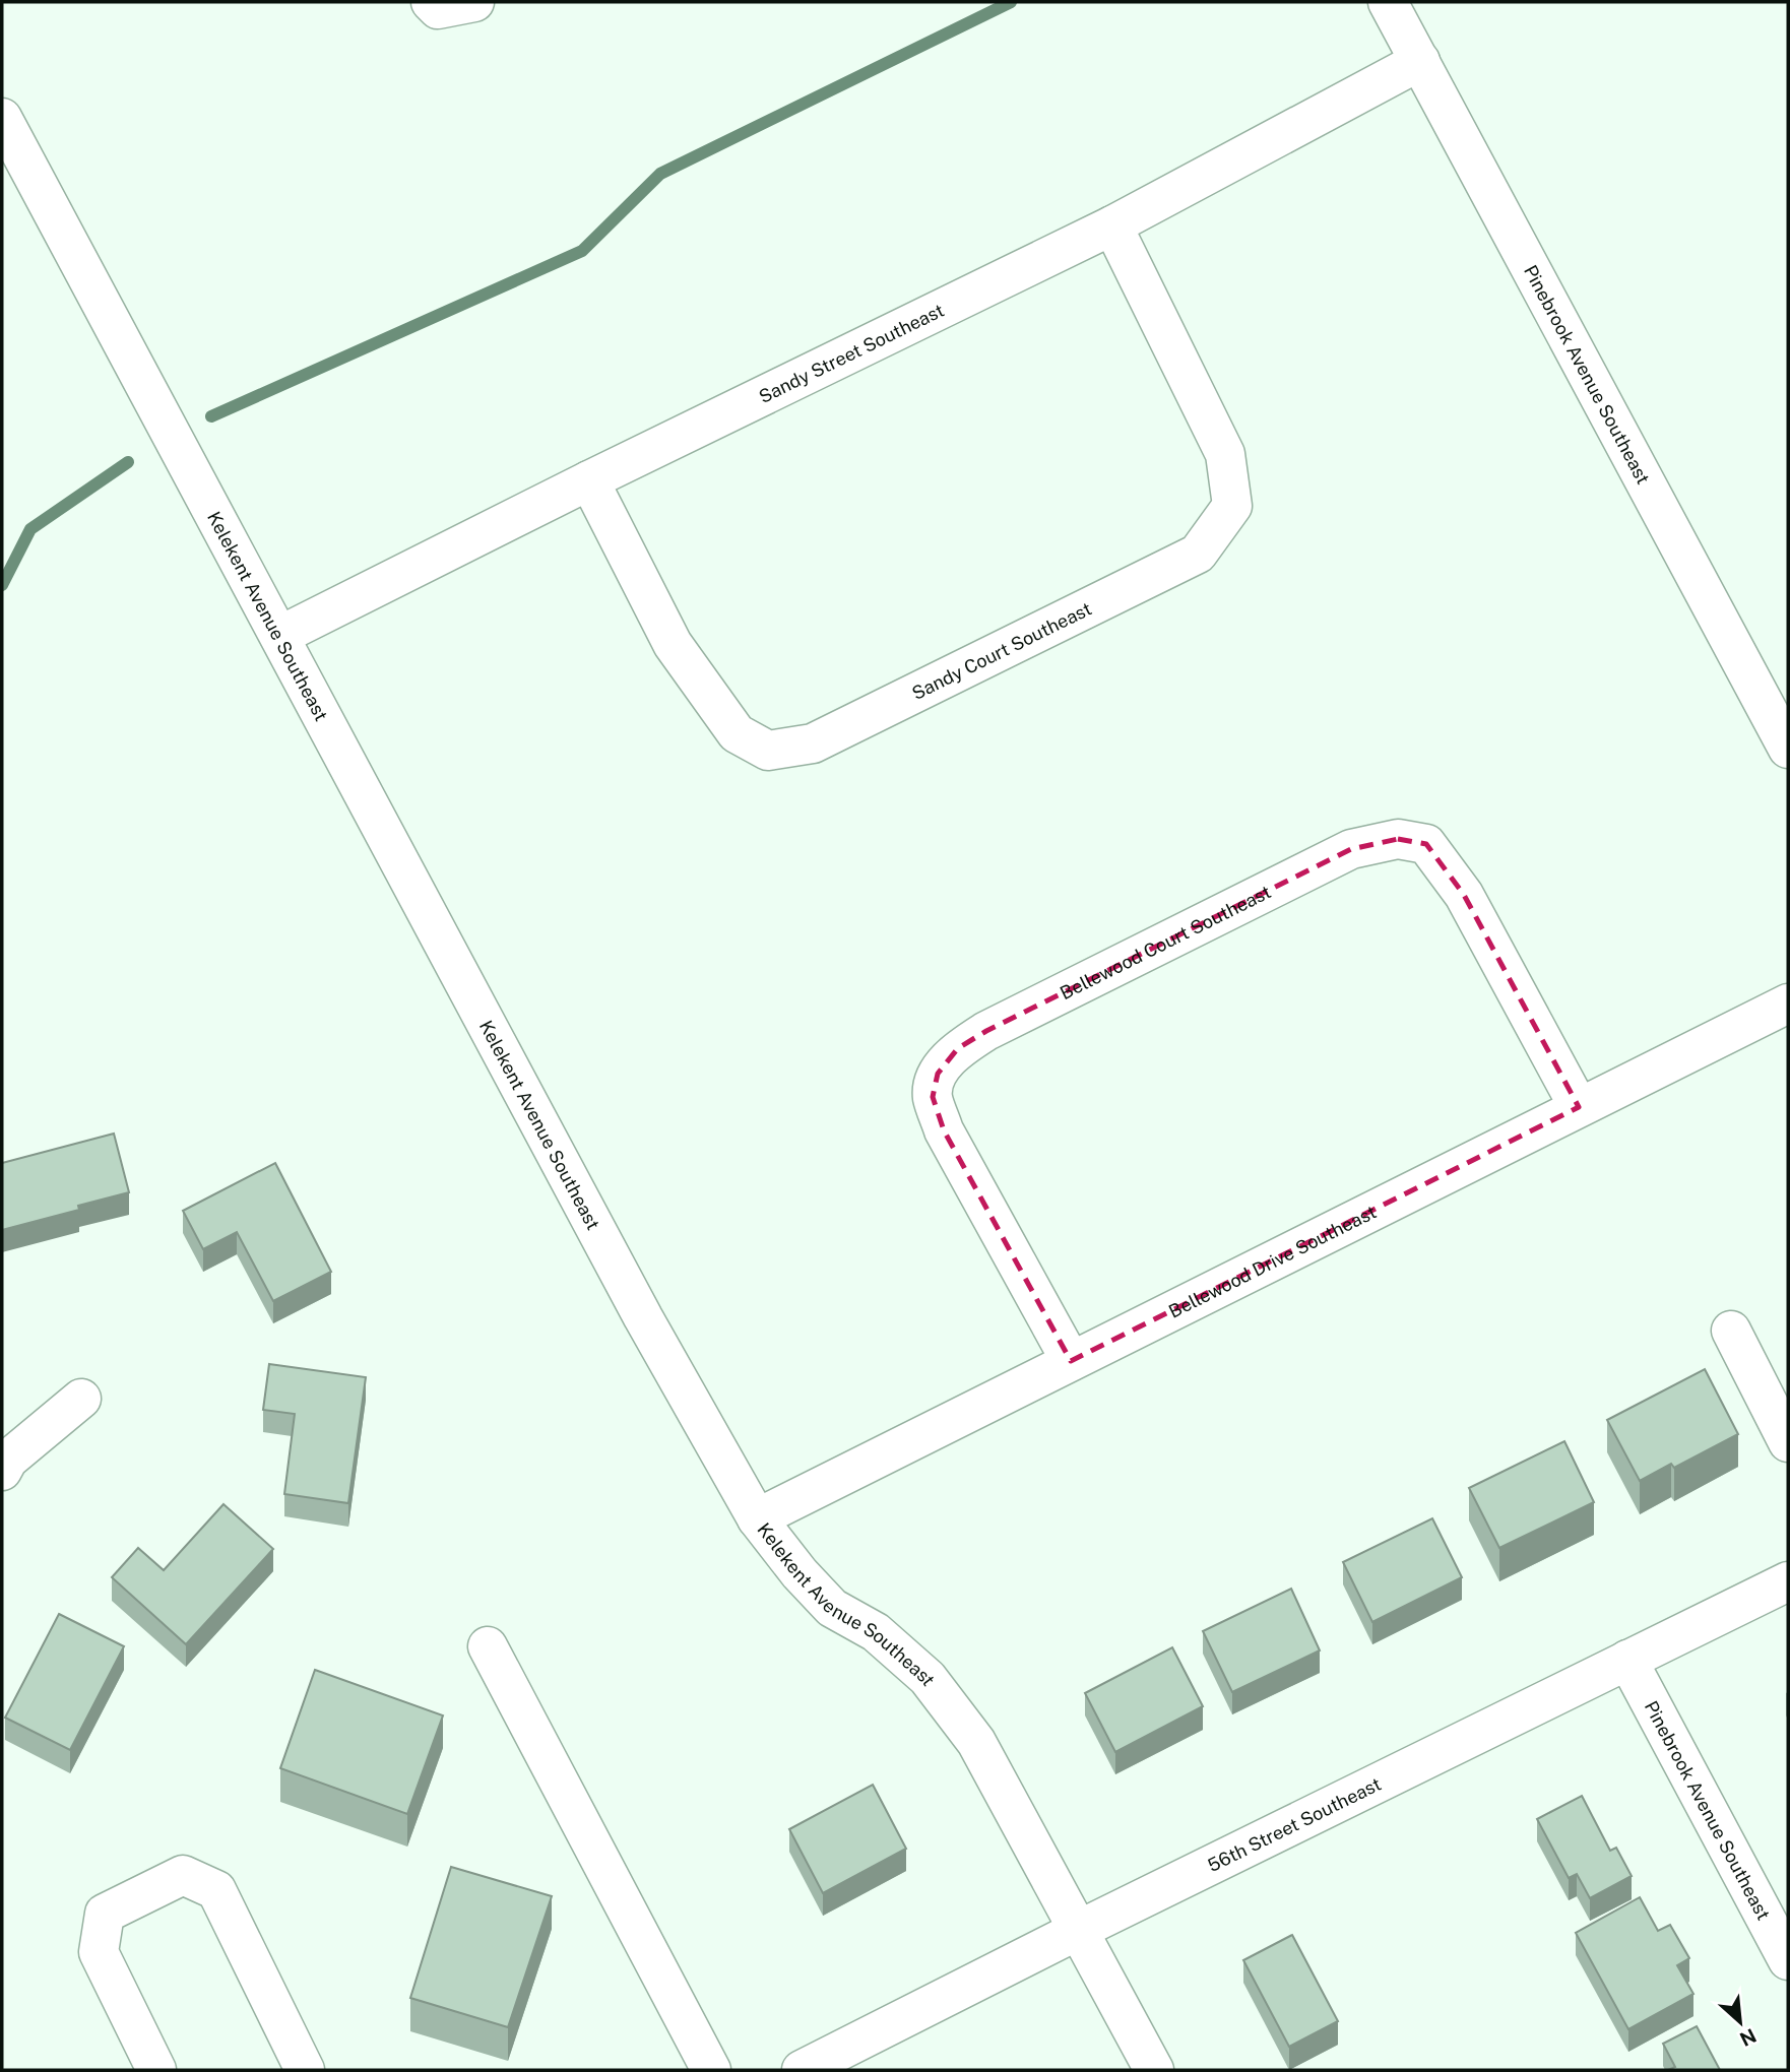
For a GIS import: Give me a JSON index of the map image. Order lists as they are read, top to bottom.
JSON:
{
  "streets": {
    "street": [
      "Sandy Street Southeast",
      "Pinebrook Avenue Southeast",
      "Kelekent Avenue Southeast",
      "Sandy Court Southeast",
      "Bellewood Court Southeast",
      "Bellewood Drive Southeast",
      "56th Street Southeast"
    ]
  },
  "crossings": [
    ["Sandy Street Southeast", "Pinebrook Avenue Southeast"],
    ["Sandy Street Southeast", "Kelekent Avenue Southeast"],
    ["Sandy Street Southeast", "Sandy Court Southeast"],
    ["Pinebrook Avenue Southeast", "56th Street Southeast"],
    ["Kelekent Avenue Southeast", "Bellewood Drive Southeast"],
    ["Kelekent Avenue Southeast", "56th Street Southeast"],
    ["Bellewood Court Southeast", "Bellewood Drive Southeast"]
  ],
  "north": "bottom right"
}
